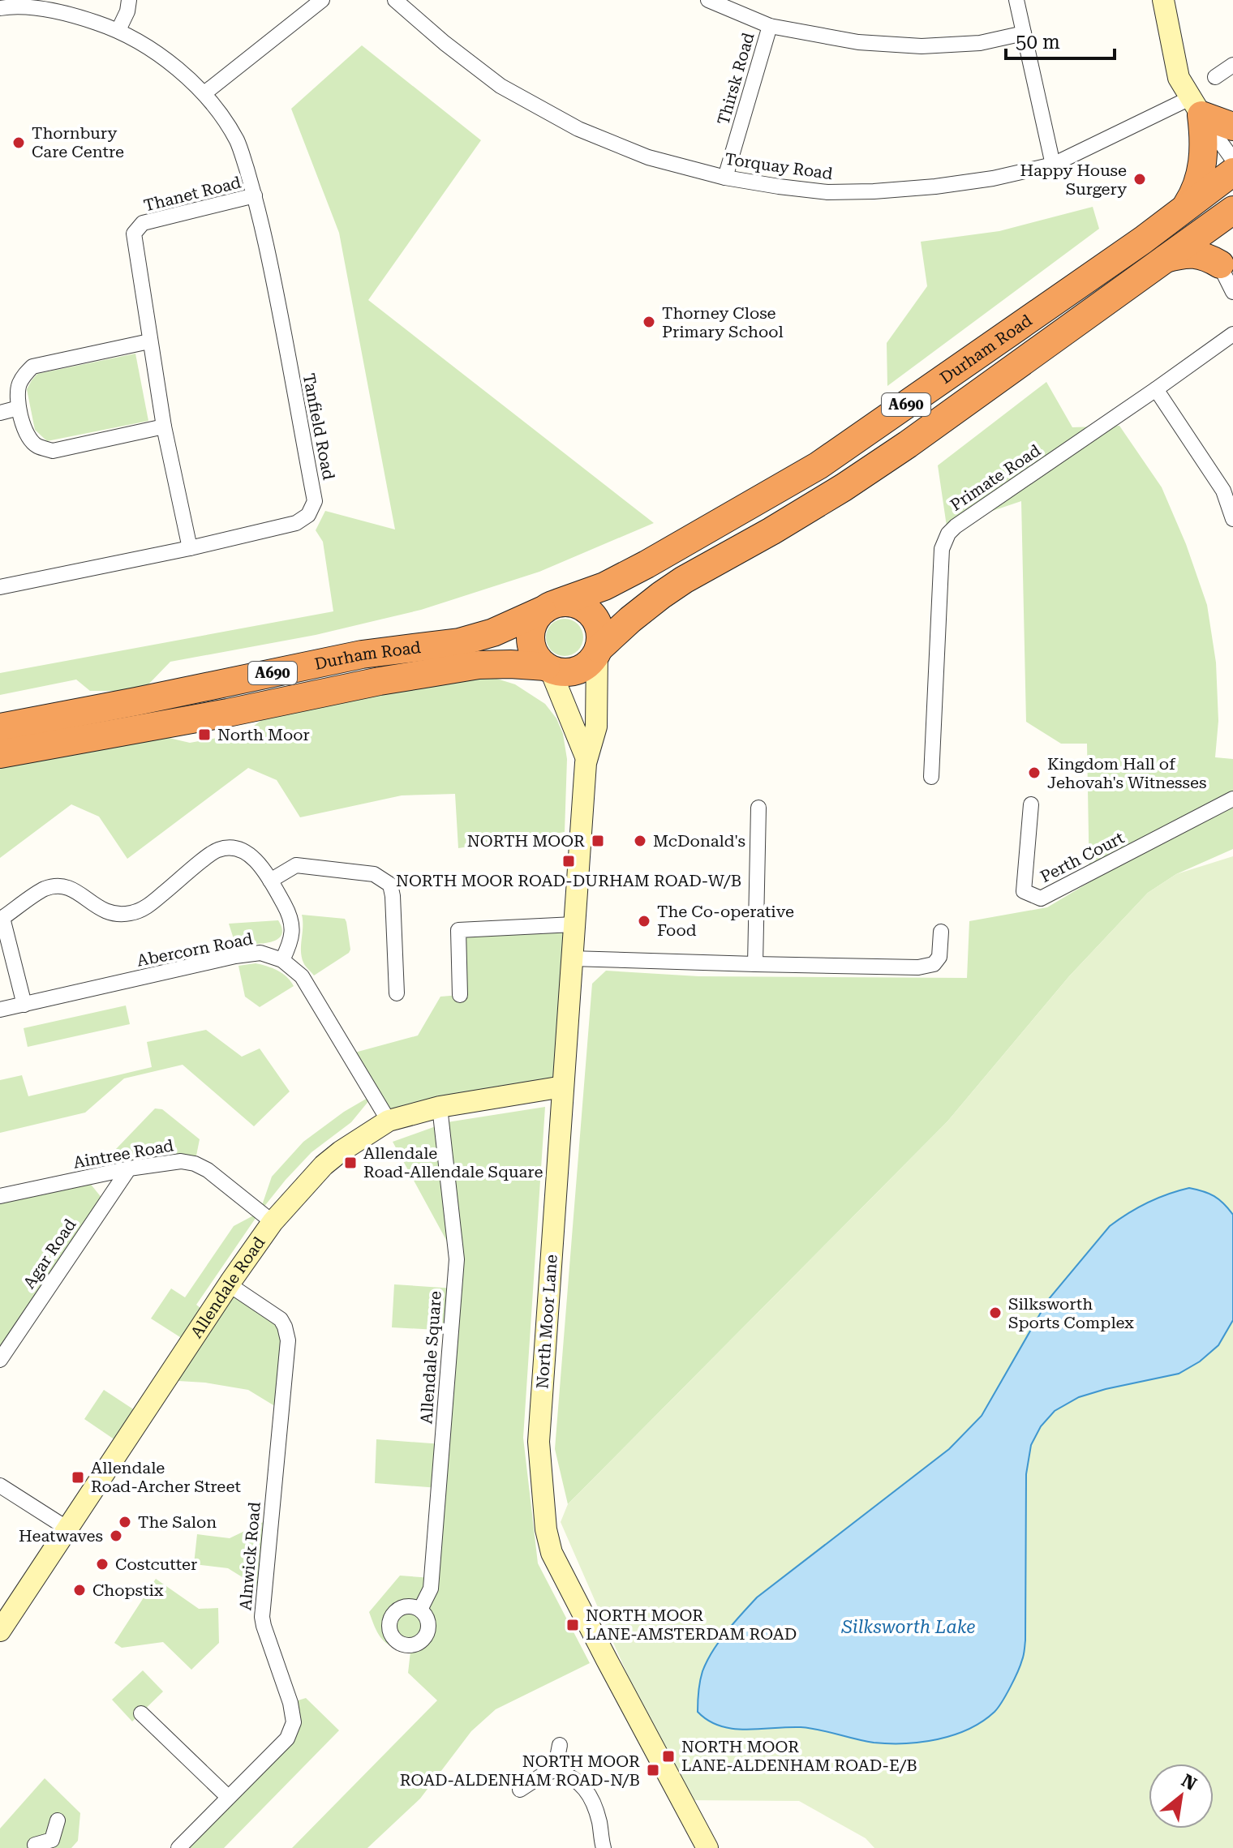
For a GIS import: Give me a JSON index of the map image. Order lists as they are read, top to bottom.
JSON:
{
  "streets": {
    "highway": ["Durham Road", "A690"],
    "street": [
      "Thirsk Road",
      "Torquay Road",
      "Thanet Road",
      "Tanfield Road",
      "Primate Road",
      "Perth Court",
      "Abercorn Road",
      "Aintree Road",
      "Agar Road",
      "Allendale Road",
      "North Moor Lane",
      "Allendale Square",
      "Alnwick Road"
    ]
  },
  "crossings": [
    ["Thirsk Road", "Torquay Road"],
    ["Thanet Road", "Tanfield Road"],
    ["Durham Road", "North Moor Lane"],
    ["Aintree Road", "Agar Road"],
    ["Aintree Road", "Allendale Road"],
    ["Allendale Road", "North Moor Lane"],
    ["Allendale Road", "Allendale Square"],
    ["Allendale Road", "Alnwick Road"]
  ],
  "water": ["Silksworth Lake"],
  "places": {
    "other": [
      "Thornbury Care Centre",
      "Happy House Surgery",
      "Thorney Close Primary School",
      "Kingdom Hall of Jehovah's Witnesses",
      "McDonald's",
      "The Co-operative Food",
      "Silksworth Sports Complex",
      "The Salon",
      "Heatwaves",
      "Costcutter",
      "Chopstix"
    ],
    "transit": [
      "North Moor",
      "NORTH MOOR",
      "NORTH MOOR ROAD-DURHAM ROAD-W/B",
      "Allendale Road-Allendale Square",
      "Allendale Road-Archer Street",
      "NORTH MOOR LANE-AMSTERDAM ROAD",
      "NORTH MOOR LANE-ALDENHAM ROAD-E/B",
      "NORTH MOOR ROAD-ALDENHAM ROAD-N/B"
    ]
  },
  "scale_bar": "50 m",
  "north": "top right"
}
